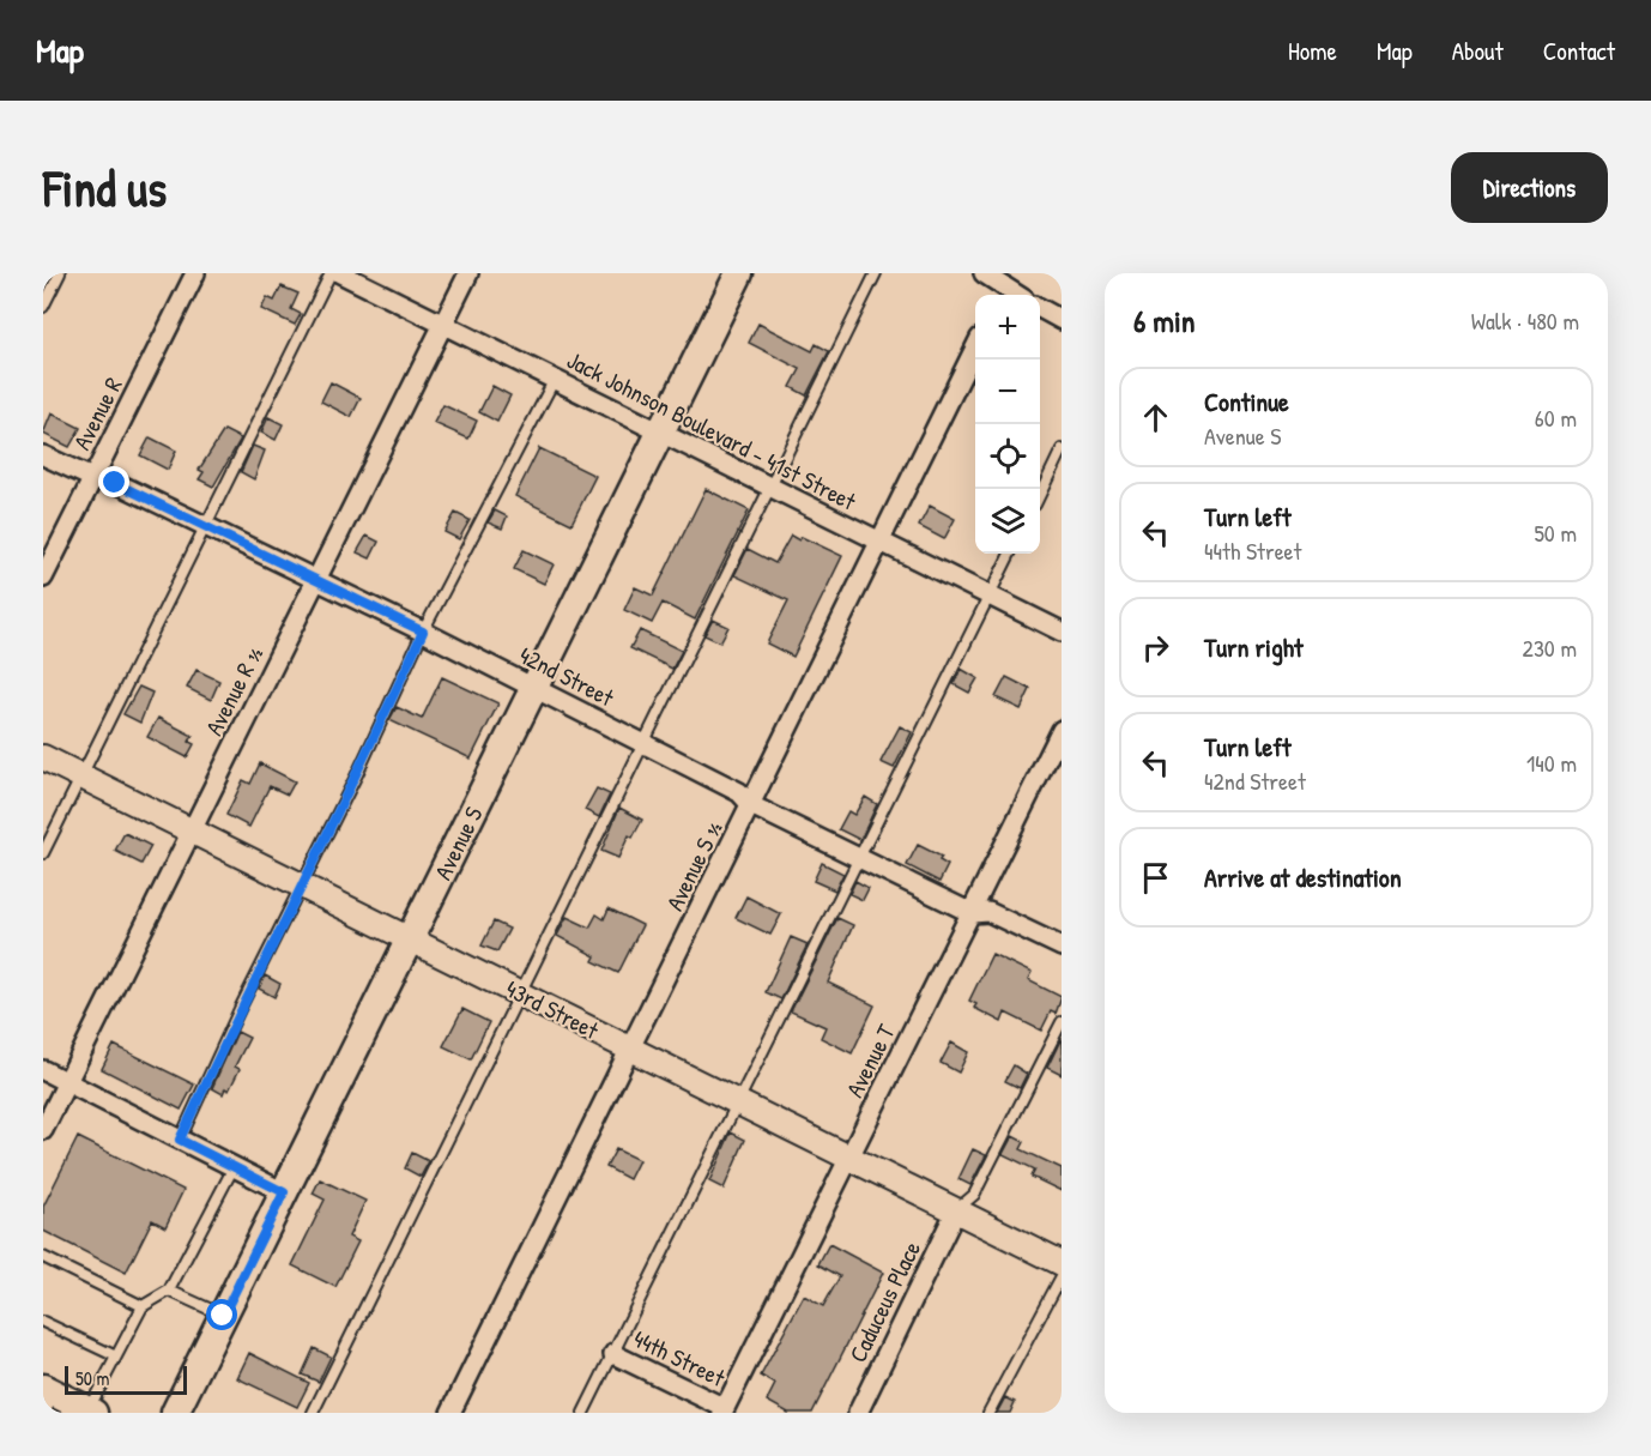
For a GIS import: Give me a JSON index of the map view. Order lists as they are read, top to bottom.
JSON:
{
  "streets": {
    "main road": ["Avenue S"],
    "street": [
      "Avenue R",
      "Jack Johnson Boulevard - 41st Street",
      "42nd Street",
      "Avenue R ½",
      "Avenue S ½",
      "43rd Street",
      "Avenue T",
      "Caduceus Place",
      "44th Street"
    ]
  },
  "crossings": [
    ["Avenue R", "42nd Street"],
    ["Jack Johnson Boulevard - 41st Street", "Avenue R ½"],
    ["Jack Johnson Boulevard - 41st Street", "Avenue S"],
    ["Jack Johnson Boulevard - 41st Street", "Avenue S ½"],
    ["42nd Street", "Avenue R ½"],
    ["42nd Street", "Avenue S"],
    ["42nd Street", "Avenue S ½"],
    ["42nd Street", "Avenue T"],
    ["Avenue R ½", "43rd Street"],
    ["Avenue S", "43rd Street"],
    ["Avenue S ½", "43rd Street"],
    ["43rd Street", "Avenue T"],
    ["43rd Street", "Caduceus Place"],
    ["Avenue T", "44th Street"]
  ],
  "scale_bar": "50 m",
  "page": {
    "header": "Map",
    "nav": [
      "Home",
      "Map",
      "About",
      "Contact"
    ],
    "buttons": "Directions",
    "title": "Find us",
    "heading": ["6 min", "Walk · 480 m"],
    "map_buttons": ["+", "−"],
    "list": [
      ["Continue", "Avenue S", "60 m"],
      ["Turn left", "44th Street", "50 m"],
      ["Turn right", "230 m"],
      ["Turn left", "42nd Street", "140 m"],
      "Arrive at destination"
    ],
    "scale": "50 m"
  }
}
